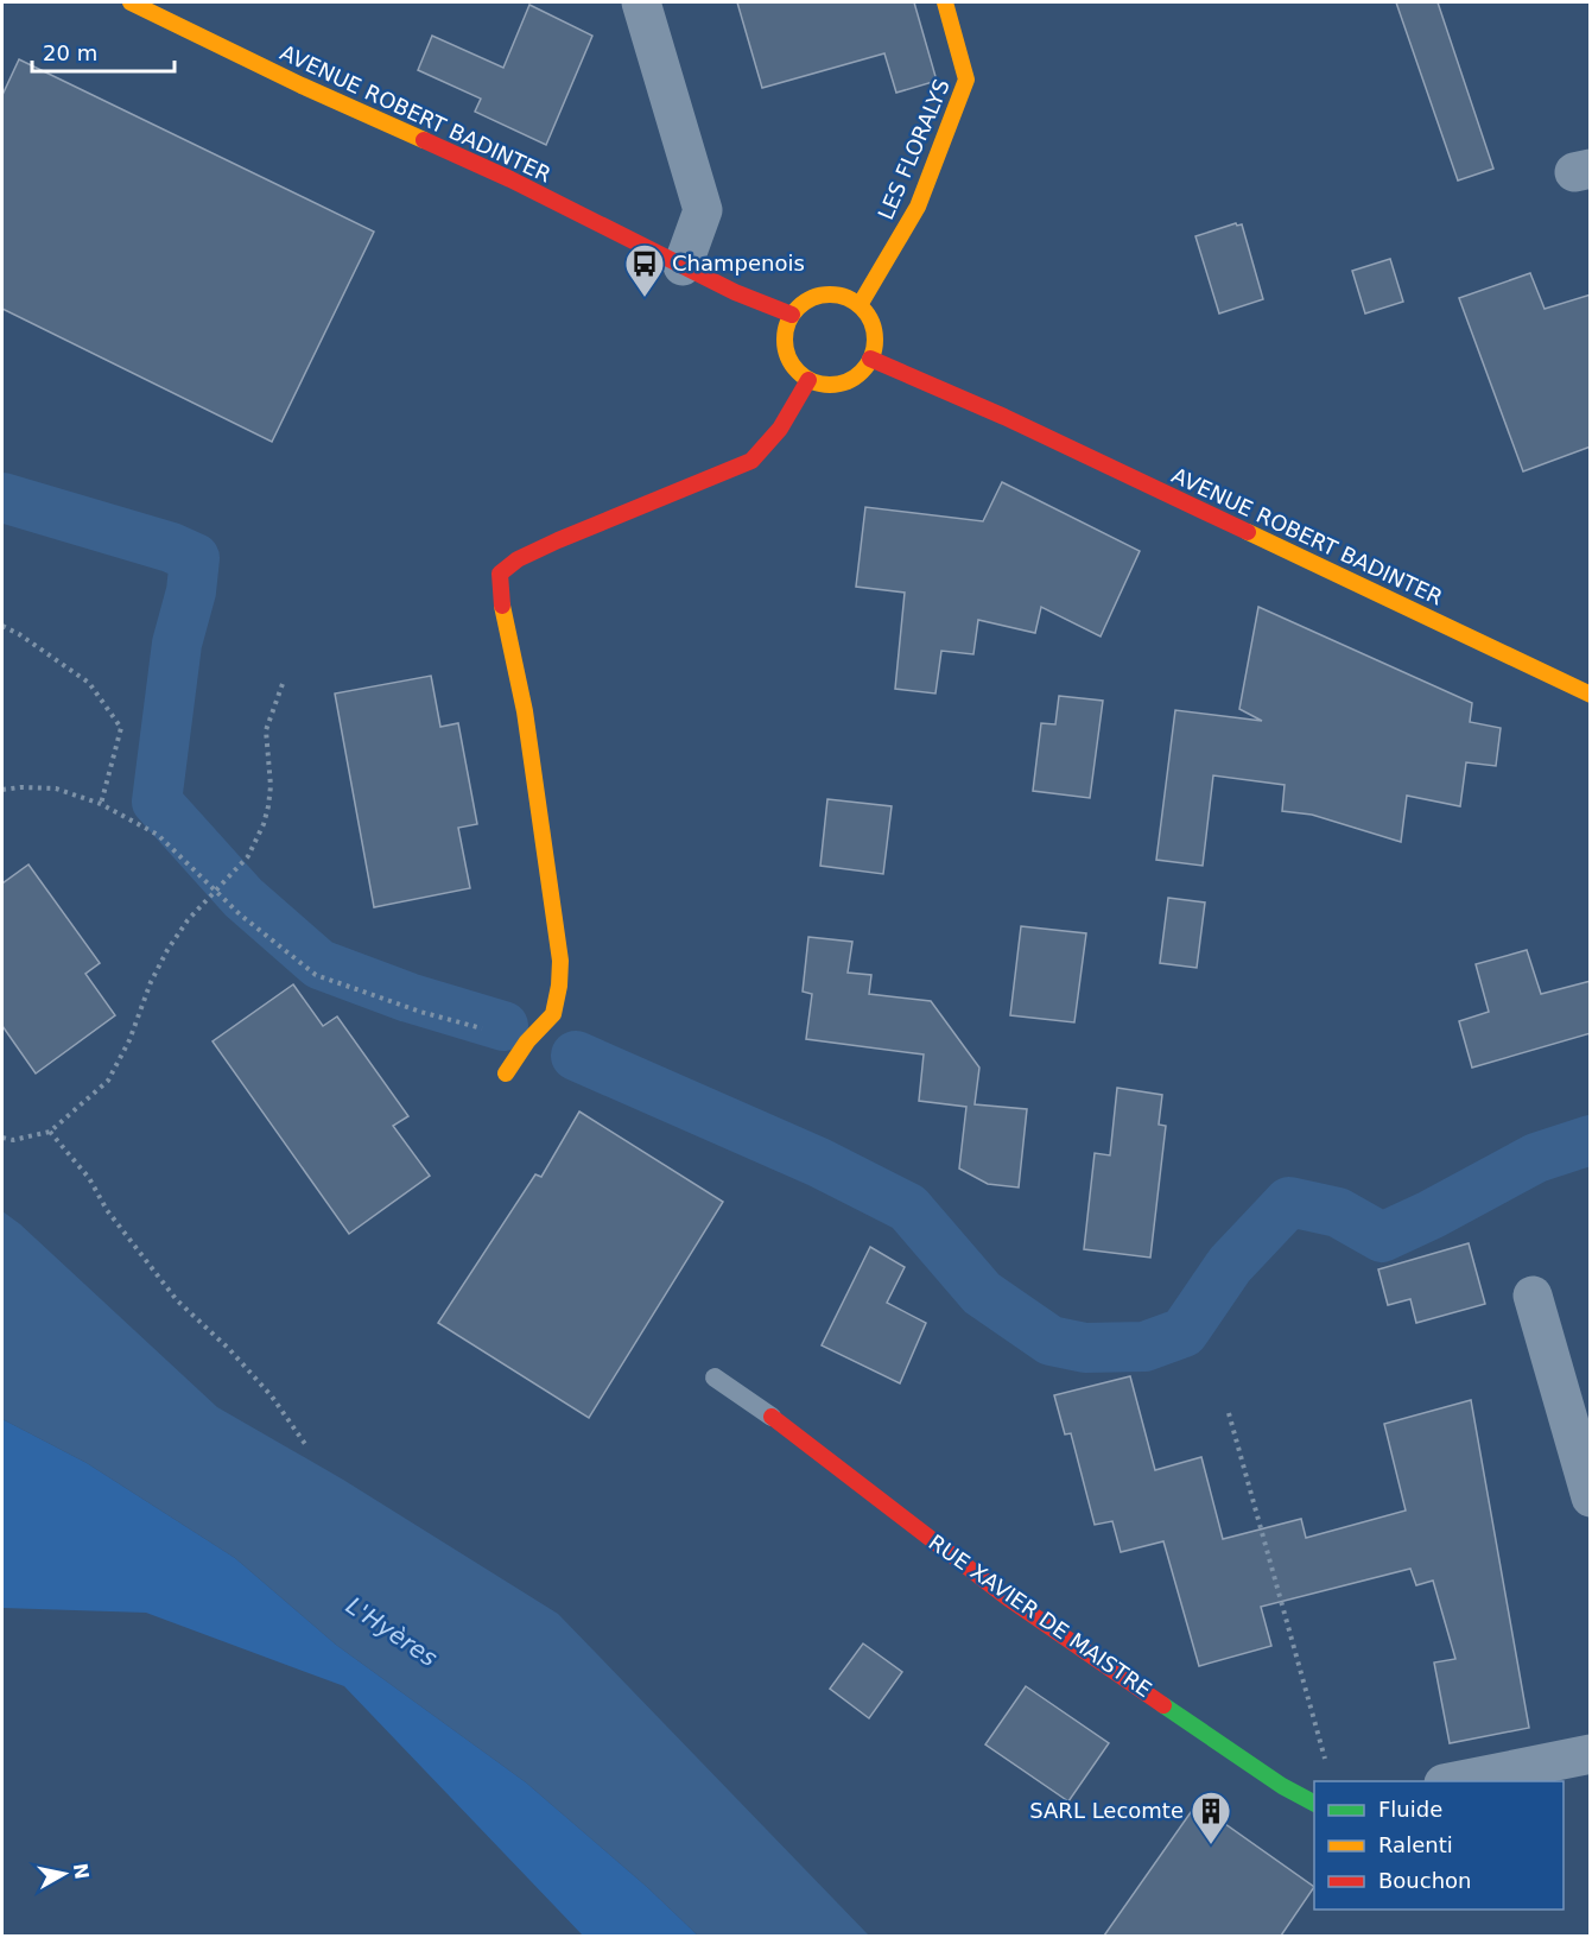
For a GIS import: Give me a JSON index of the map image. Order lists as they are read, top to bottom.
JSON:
{
  "streets": {
    "street": ["AVENUE ROBERT BADINTER", "LES FLORALYS", "RUE XAVIER DE MAISTRE"]
  },
  "crossings": [
    ["AVENUE ROBERT BADINTER", "LES FLORALYS"]
  ],
  "water": ["L'Hyères"],
  "places": {
    "bus stop": ["Champenois"],
    "building": ["SARL Lecomte"]
  },
  "legend": ["Fluide", "Ralenti", "Bouchon"],
  "scale_bar": "20 m",
  "north": "right"
}
